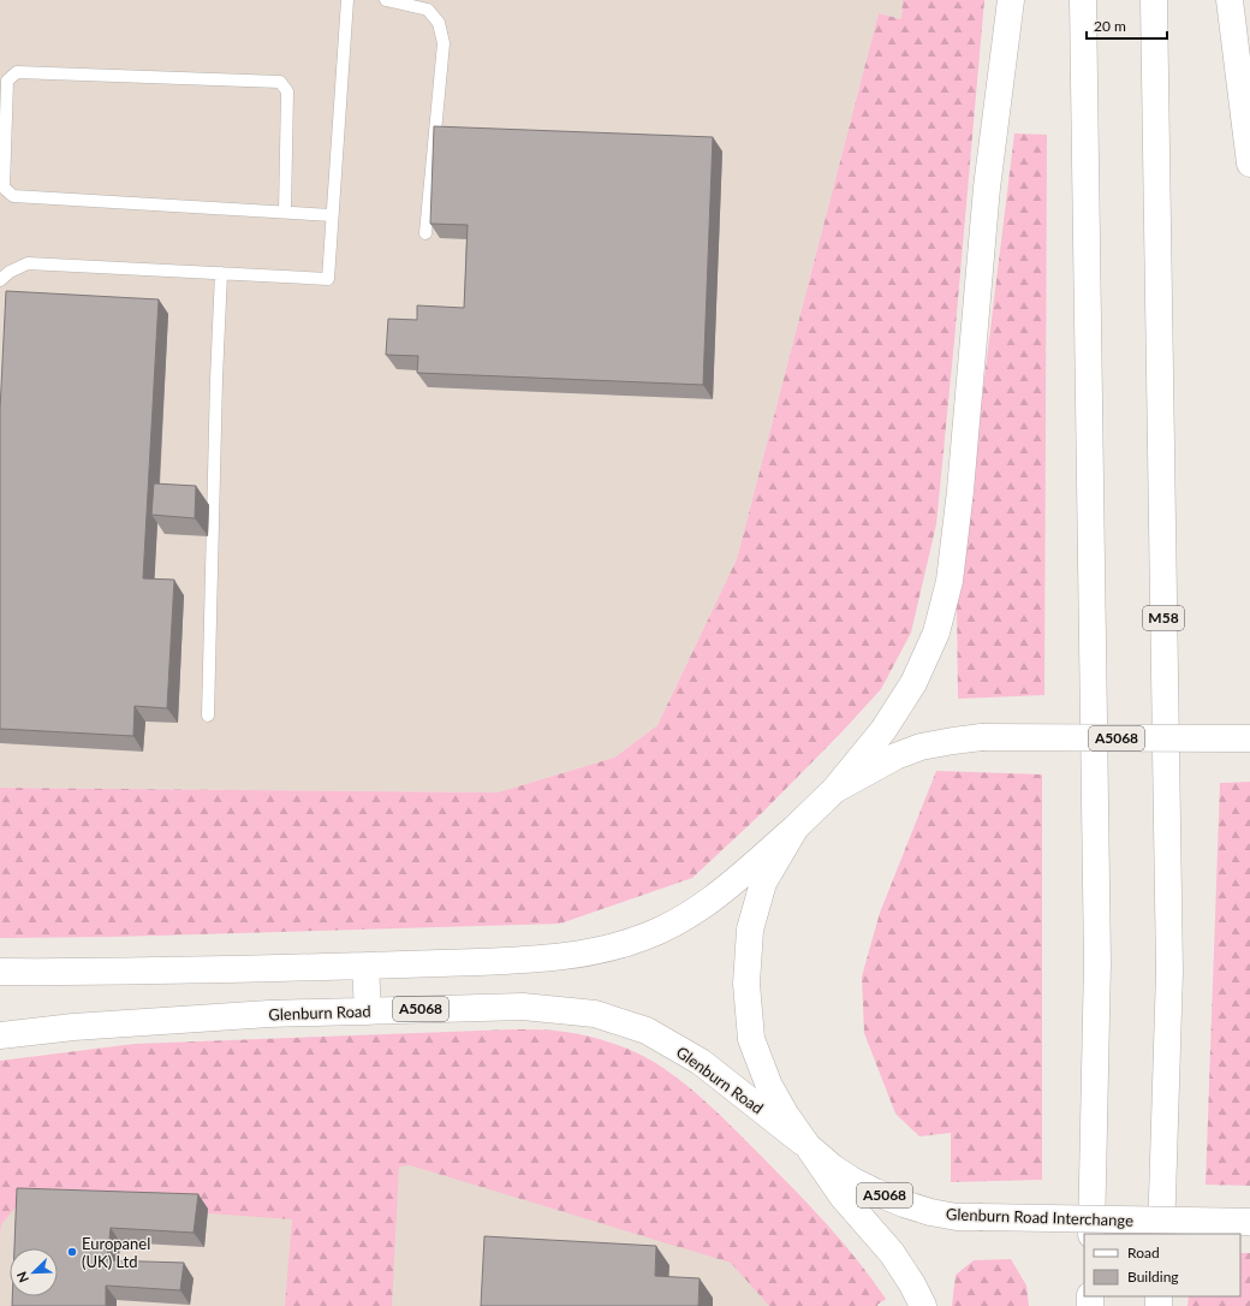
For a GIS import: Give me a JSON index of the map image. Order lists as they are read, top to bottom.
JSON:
{
  "streets": {
    "main road": [
      "M58",
      "A5068",
      "Glenburn Road",
      "Glenburn Road Interchange"
    ]
  },
  "crossings": [
    ["A5068", "Glenburn Road Interchange"],
    ["Glenburn Road", "Glenburn Road Interchange"]
  ],
  "places": ["Europanel (UK) Ltd"],
  "legend": ["Road", "Building"],
  "scale_bar": "20 m",
  "north": "bottom left"
}
